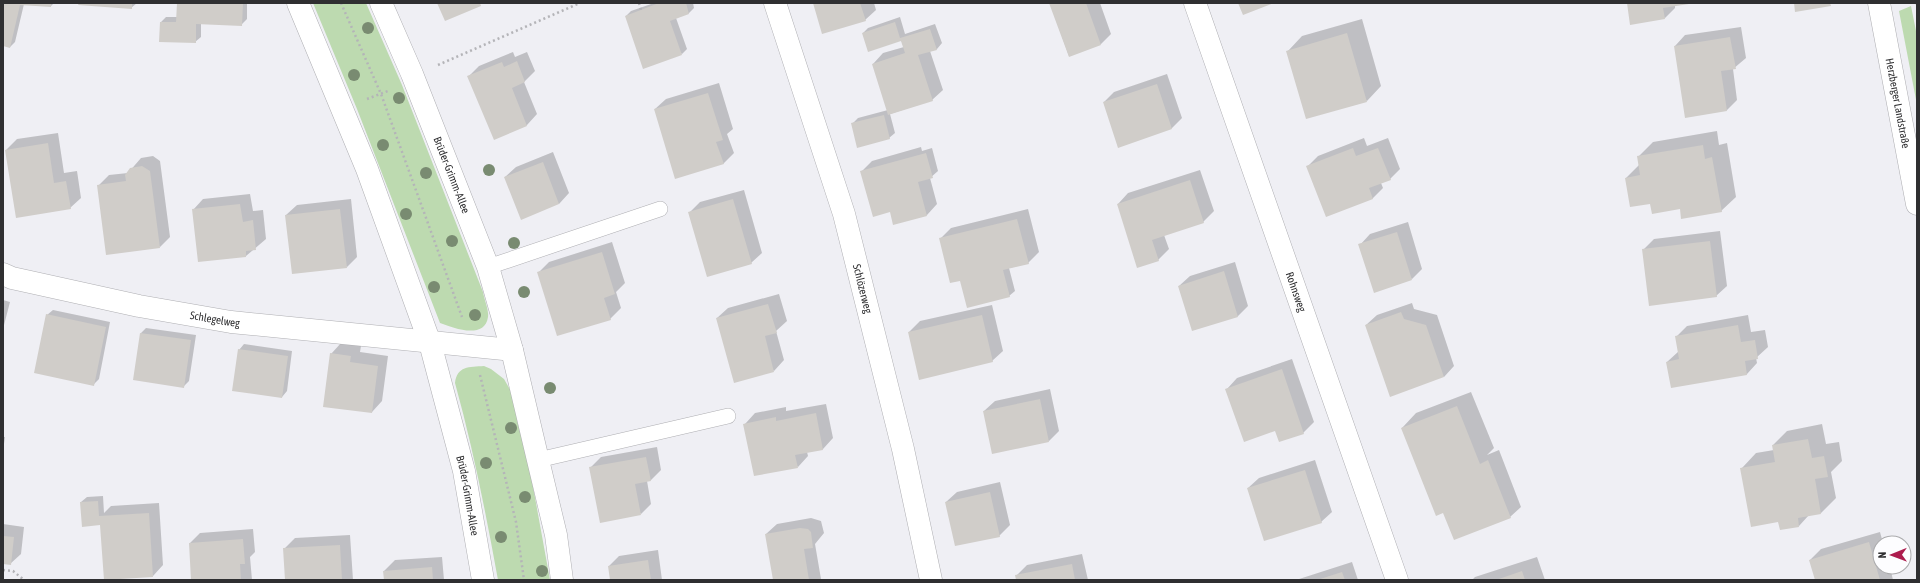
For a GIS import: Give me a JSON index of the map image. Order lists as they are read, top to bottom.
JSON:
{
  "streets": {
    "street": [
      "Herzberger Landstraße",
      "Brüder-Grimm-Allee",
      "Schlözerweg",
      "Rohnsweg",
      "Schlegelweg"
    ]
  },
  "crossings": [
    ["Brüder-Grimm-Allee", "Schlegelweg"]
  ],
  "north": "left"
}
